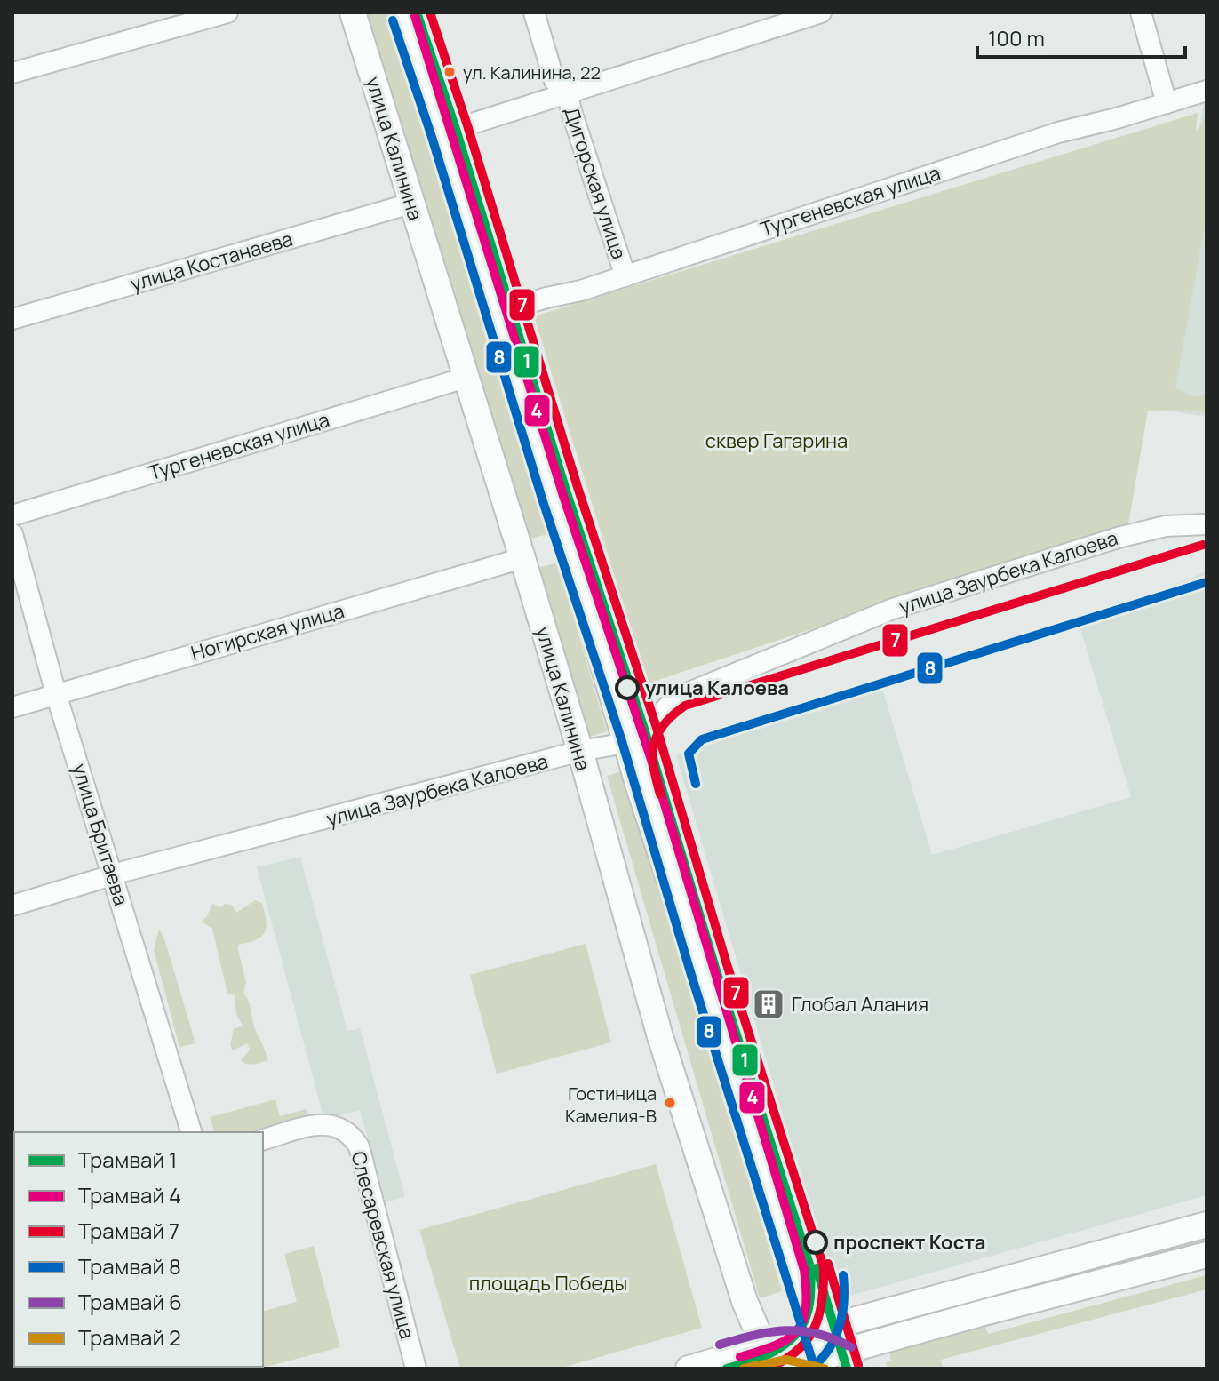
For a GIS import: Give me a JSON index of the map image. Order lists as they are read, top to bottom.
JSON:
{
  "streets": {
    "main road": ["улица Калинина"],
    "street": [
      "Дигорская улица",
      "Тургеневская улица",
      "улица Костанаева",
      "улица Заурбека Калоева",
      "Ногирская улица",
      "улица Бритаева",
      "Слесаревская улица"
    ]
  },
  "crossings": [
    ["улица Калинина", "Тургеневская улица"],
    ["улица Калинина", "улица Костанаева"],
    ["улица Калинина", "улица Заурбека Калоева"],
    ["улица Калинина", "Ногирская улица"],
    ["Дигорская улица", "Тургеневская улица"],
    ["улица Заурбека Калоева", "улица Бритаева"],
    ["Ногирская улица", "улица Бритаева"]
  ],
  "parks": ["сквер Гагарина", "площадь Победы"],
  "places": {
    "other": [
      "ул. Калинина, 22",
      "улица Калоева",
      "Гостиница Камелия-В",
      "проспект Коста"
    ],
    "building": ["Глобал Алания"]
  },
  "lines": [
    "tram line 1",
    "tram line 7",
    "tram line 4",
    "tram line 8",
    "tram line 6",
    "tram line 2"
  ],
  "legend": [
    "Трамвай 1",
    "Трамвай 4",
    "Трамвай 7",
    "Трамвай 8",
    "Трамвай 6",
    "Трамвай 2"
  ],
  "scale_bar": "100 m"
}
